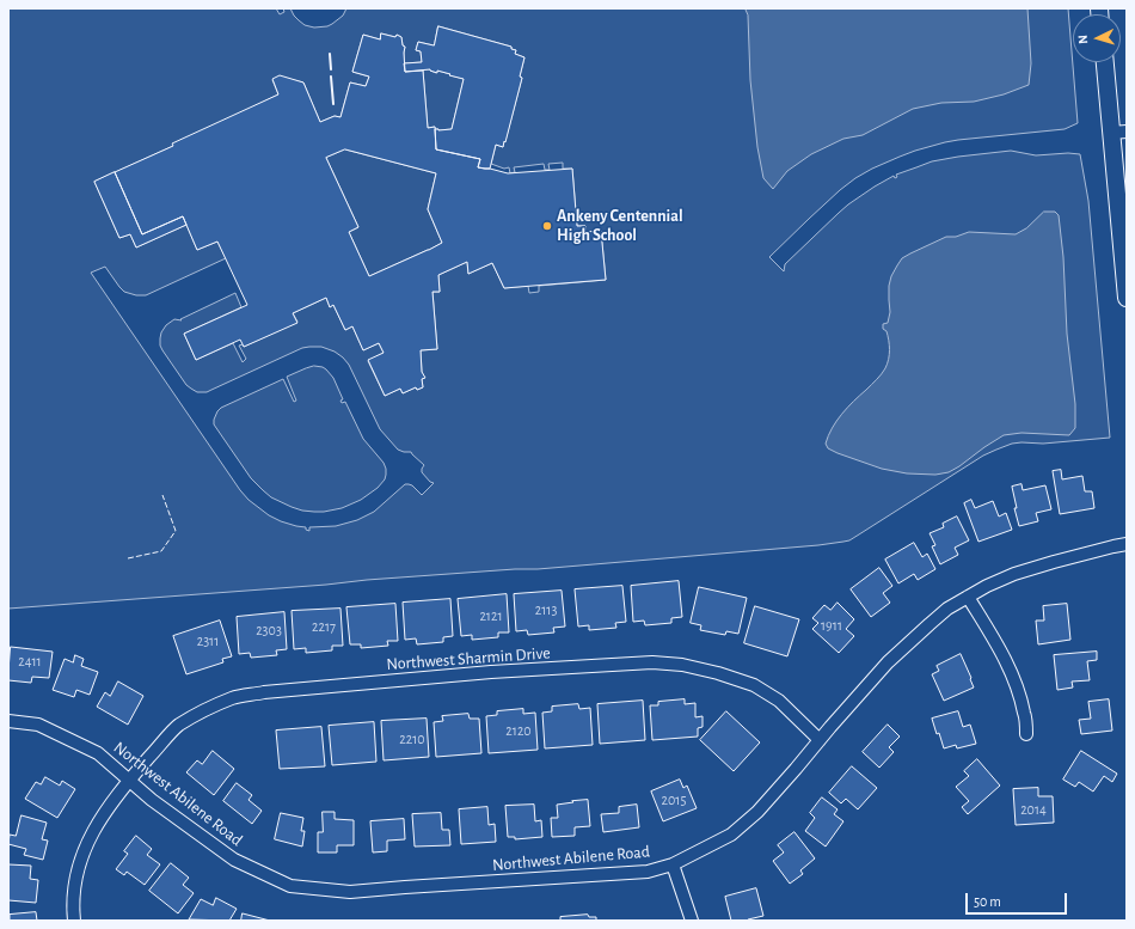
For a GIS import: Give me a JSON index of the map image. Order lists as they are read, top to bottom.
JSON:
{
  "streets": {
    "street": ["Northwest Sharmin Drive", "Northwest Abilene Road"]
  },
  "crossings": [
    ["Northwest Sharmin Drive", "Northwest Abilene Road"]
  ],
  "places": ["Ankeny Centennial High School"],
  "house_numbers": [
    "2113",
    "2121",
    "1911",
    "2217",
    "2303",
    "2311",
    "2411",
    "2120",
    "2210",
    "2015",
    "2014"
  ],
  "scale_bar": "50 m",
  "north": "left"
}
